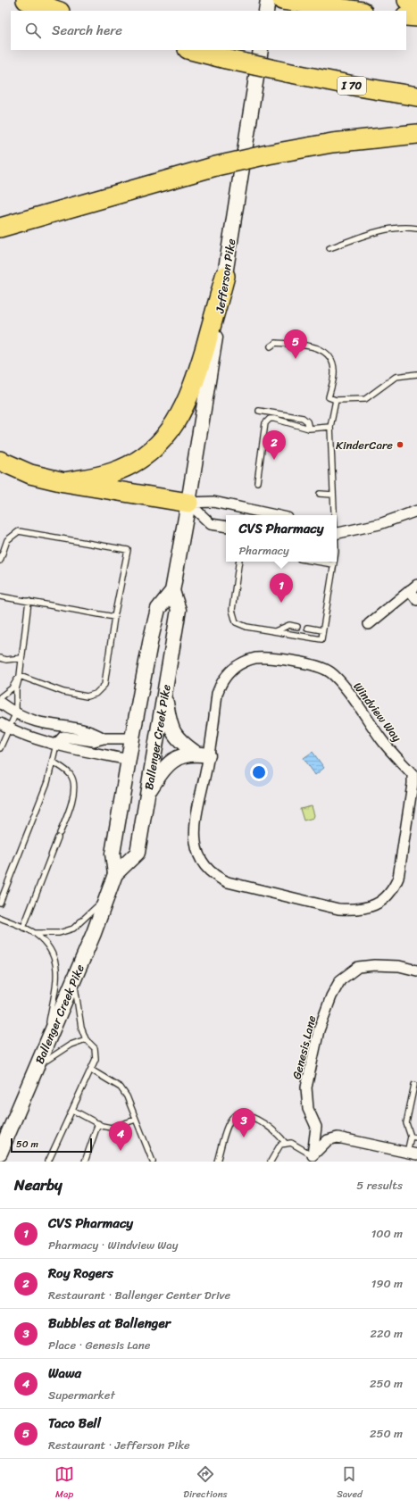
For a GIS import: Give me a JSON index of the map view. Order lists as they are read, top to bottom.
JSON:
{
  "streets": {
    "highway": ["I 70"],
    "main road": ["Jefferson Pike", "Ballenger Creek Pike"],
    "street": ["Windview Way", "Genesis Lane"]
  },
  "crossings": [
    ["Jefferson Pike", "Ballenger Creek Pike"]
  ],
  "places": ["KinderCare"],
  "scale_bar": "50 m",
  "page": {
    "search": "Search here",
    "pins": [
      "5",
      "2",
      "1",
      "3",
      "4"
    ],
    "popup": ["CVS Pharmacy", "Pharmacy"],
    "scale": "50 m",
    "heading": ["Nearby", "5 results"],
    "list": [
      {
        "mark": "1",
        "name": "CVS Pharmacy",
        "note": "Pharmacy · Windview Way",
        "value": "100 m"
      },
      {
        "mark": "2",
        "name": "Roy Rogers",
        "note": "Restaurant · Ballenger Center Drive",
        "value": "190 m"
      },
      {
        "mark": "3",
        "name": "Bubbles at Ballenger",
        "note": "Place · Genesis Lane",
        "value": "220 m"
      },
      {
        "mark": "4",
        "name": "Wawa",
        "note": "Supermarket",
        "value": "250 m"
      },
      {
        "mark": "5",
        "name": "Taco Bell",
        "note": "Restaurant · Jefferson Pike",
        "value": "250 m"
      }
    ],
    "nav": ["Map", "Directions", "Saved"]
  }
}
